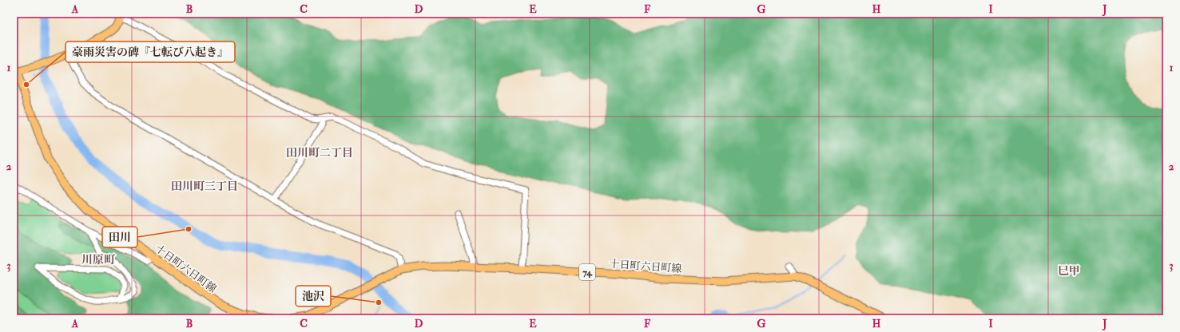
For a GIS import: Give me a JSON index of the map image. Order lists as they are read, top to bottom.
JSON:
{
  "streets": {
    "main road": ["十日町六日町線", "74"]
  },
  "districts": [
    "田川町二丁目",
    "田川町三丁目",
    "川原町",
    "巳甲"
  ],
  "places": ["豪雨災害の碑『七転び八起き』", "田川", "池沢"],
  "grid": {
    "columns": [
      "A",
      "B",
      "C",
      "D",
      "E",
      "F",
      "G",
      "H",
      "I",
      "J"
    ],
    "rows": ["1", "2", "3"]
  }
}
